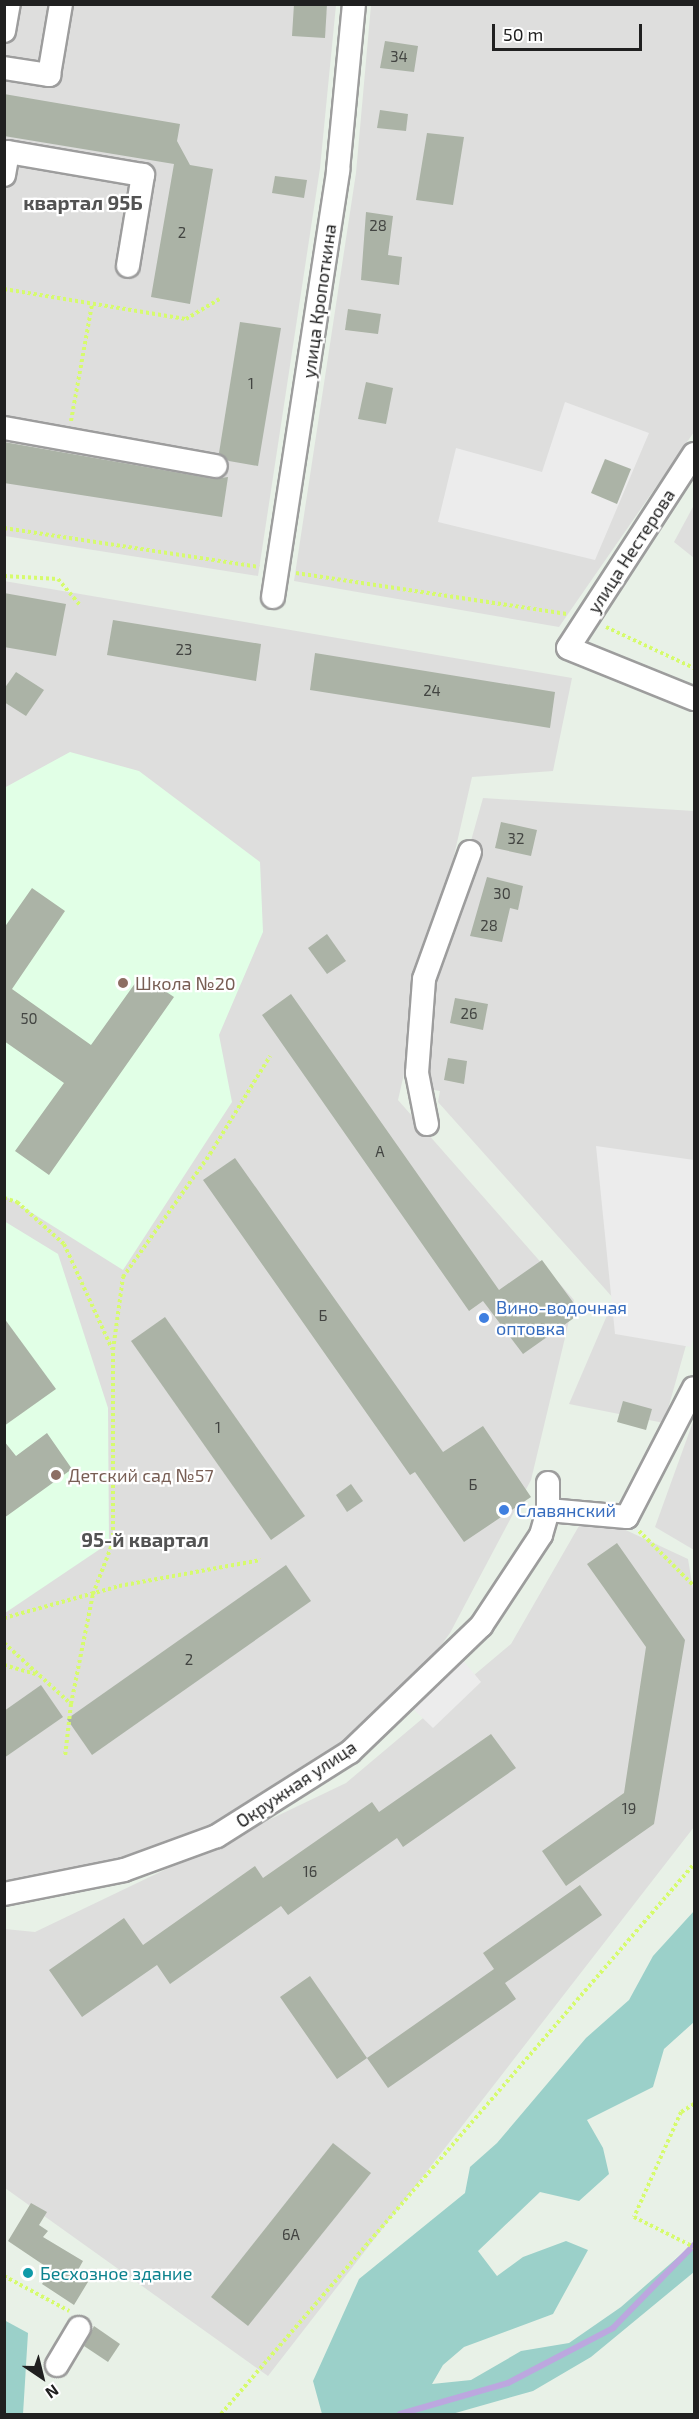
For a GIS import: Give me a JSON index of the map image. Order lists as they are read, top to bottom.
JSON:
{
  "streets": {
    "street": ["улица Кропоткина", "улица Нестерова", "Окружная улица"]
  },
  "districts": ["квартал 95Б", "95-й квартал"],
  "places": [
    "Школа №20",
    "Вино-водочная оптовка",
    "Детский сад №57",
    "Славянский",
    "Бесхозное здание"
  ],
  "house_numbers": [
    "34",
    "28",
    "2",
    "1",
    "23",
    "24",
    "32",
    "30",
    "28",
    "26",
    "50",
    "А",
    "Б",
    "1",
    "Б",
    "2",
    "19",
    "16",
    "6А"
  ],
  "scale_bar": "50 m",
  "north": "bottom right"
}
